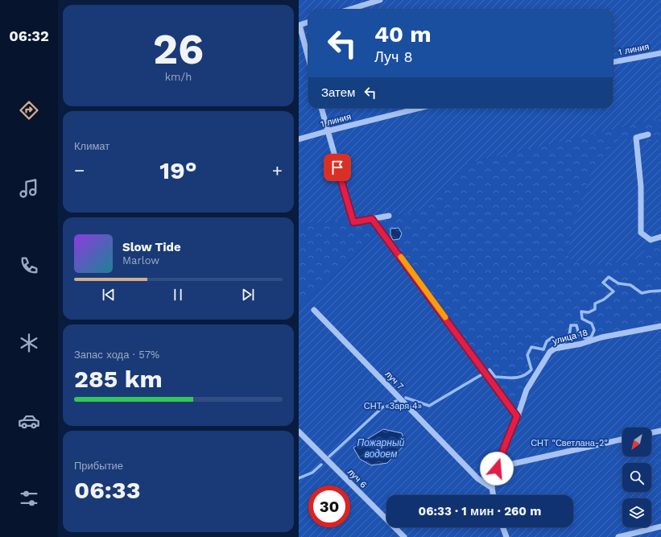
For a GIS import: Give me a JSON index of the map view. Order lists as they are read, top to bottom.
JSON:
{
  "streets": {
    "street": [
      "1 линия",
      "улица 18",
      "луч 7",
      "луч 6"
    ]
  },
  "crossings": [
    ["улица 18", "луч 7"]
  ],
  "water": ["Пожарный водоем"],
  "parks": ["СНТ «Заря 4»", "СНТ \"Светлана-2\""],
  "north": "bottom left",
  "page": {
    "tabs": "06:32",
    "tile": [
      ["26", "km/h"],
      "Климат",
      ["Запас хода · 57%", "285 km"],
      ["Прибытие", "06:33"]
    ],
    "turn": ["40 m", "Луч 8"],
    "then": "Затем",
    "heat": ["−", "19°", "+"],
    "song": ["Slow Tide", "Marlow"],
    "limit": "30",
    "trip": "06:33 · 1 мин · 260 m"
  }
}
